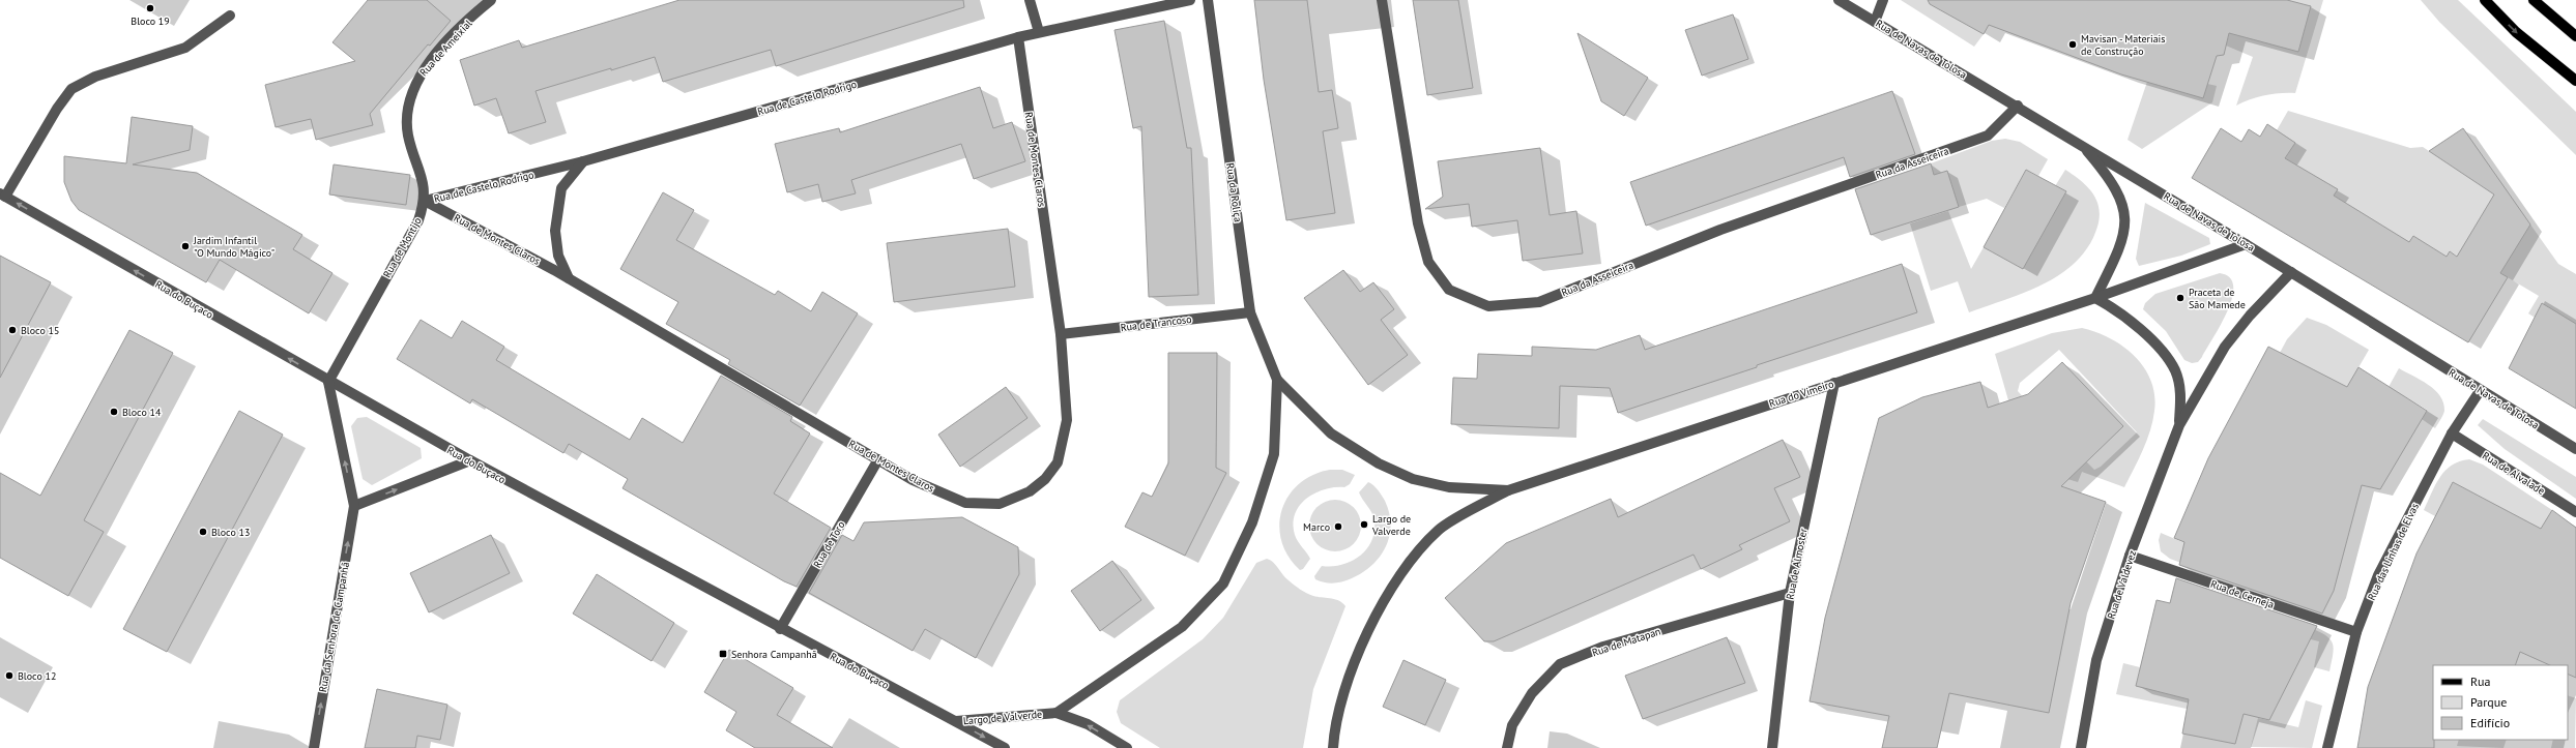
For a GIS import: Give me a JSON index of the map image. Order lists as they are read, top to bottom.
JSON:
{
  "streets": {
    "street": [
      "Rua de Ameixial",
      "Rua de Navas de Tolosa",
      "Rua de Castelo Rodrigo",
      "Rua de Montes Claros",
      "Rua da Asseiceira",
      "Rua da Roliça",
      "Rua de Montijo",
      "Rua do Buçaco",
      "Rua de Trancoso",
      "Rua do Vimeiro",
      "Rua de Alvalade",
      "Rua de Toro",
      "Rua das Linhas de Elvas",
      "Rua de Almoster",
      "Rua de Valdevez",
      "Rua de Cerneja",
      "Rua da Senhora de Campanhã",
      "Rua de Matapan",
      "Largo de Valverde"
    ]
  },
  "crossings": [
    ["Rua de Ameixial", "Rua de Montijo"],
    ["Rua de Navas de Tolosa", "Rua da Asseiceira"],
    ["Rua de Navas de Tolosa", "Rua das Linhas de Elvas"],
    ["Rua de Castelo Rodrigo", "Rua de Montes Claros"],
    ["Rua de Castelo Rodrigo", "Rua de Montijo"],
    ["Rua de Montes Claros", "Rua de Montijo"],
    ["Rua de Montes Claros", "Rua de Trancoso"],
    ["Rua de Montes Claros", "Rua de Toro"],
    ["Rua da Roliça", "Rua de Trancoso"],
    ["Rua da Roliça", "Largo de Valverde"],
    ["Rua de Montijo", "Rua do Buçaco"],
    ["Rua de Montijo", "Rua da Senhora de Campanhã"],
    ["Rua do Buçaco", "Rua de Toro"],
    ["Rua do Buçaco", "Rua da Senhora de Campanhã"],
    ["Rua do Buçaco", "Largo de Valverde"],
    ["Rua do Vimeiro", "Rua de Almoster"],
    ["Rua de Alvalade", "Rua das Linhas de Elvas"],
    ["Rua das Linhas de Elvas", "Rua de Cerneja"],
    ["Rua de Almoster", "Rua de Matapan"],
    ["Rua de Valdevez", "Rua de Cerneja"]
  ],
  "one_way": ["Rua da Senhora de Campanhã"],
  "places": {
    "other": [
      "Bloco 19",
      "Mavisan - Materiais de Construção",
      "Jardim Infantil \"O Mundo Mágico\"",
      "Praceta de São Mamede",
      "Bloco 15",
      "Bloco 14",
      "Largo de Valverde",
      "Marco",
      "Bloco 13",
      "Bloco 12"
    ],
    "transit": ["Senhora Campanhã"]
  },
  "legend": ["Rua", "Parque", "Edifício"]
}
